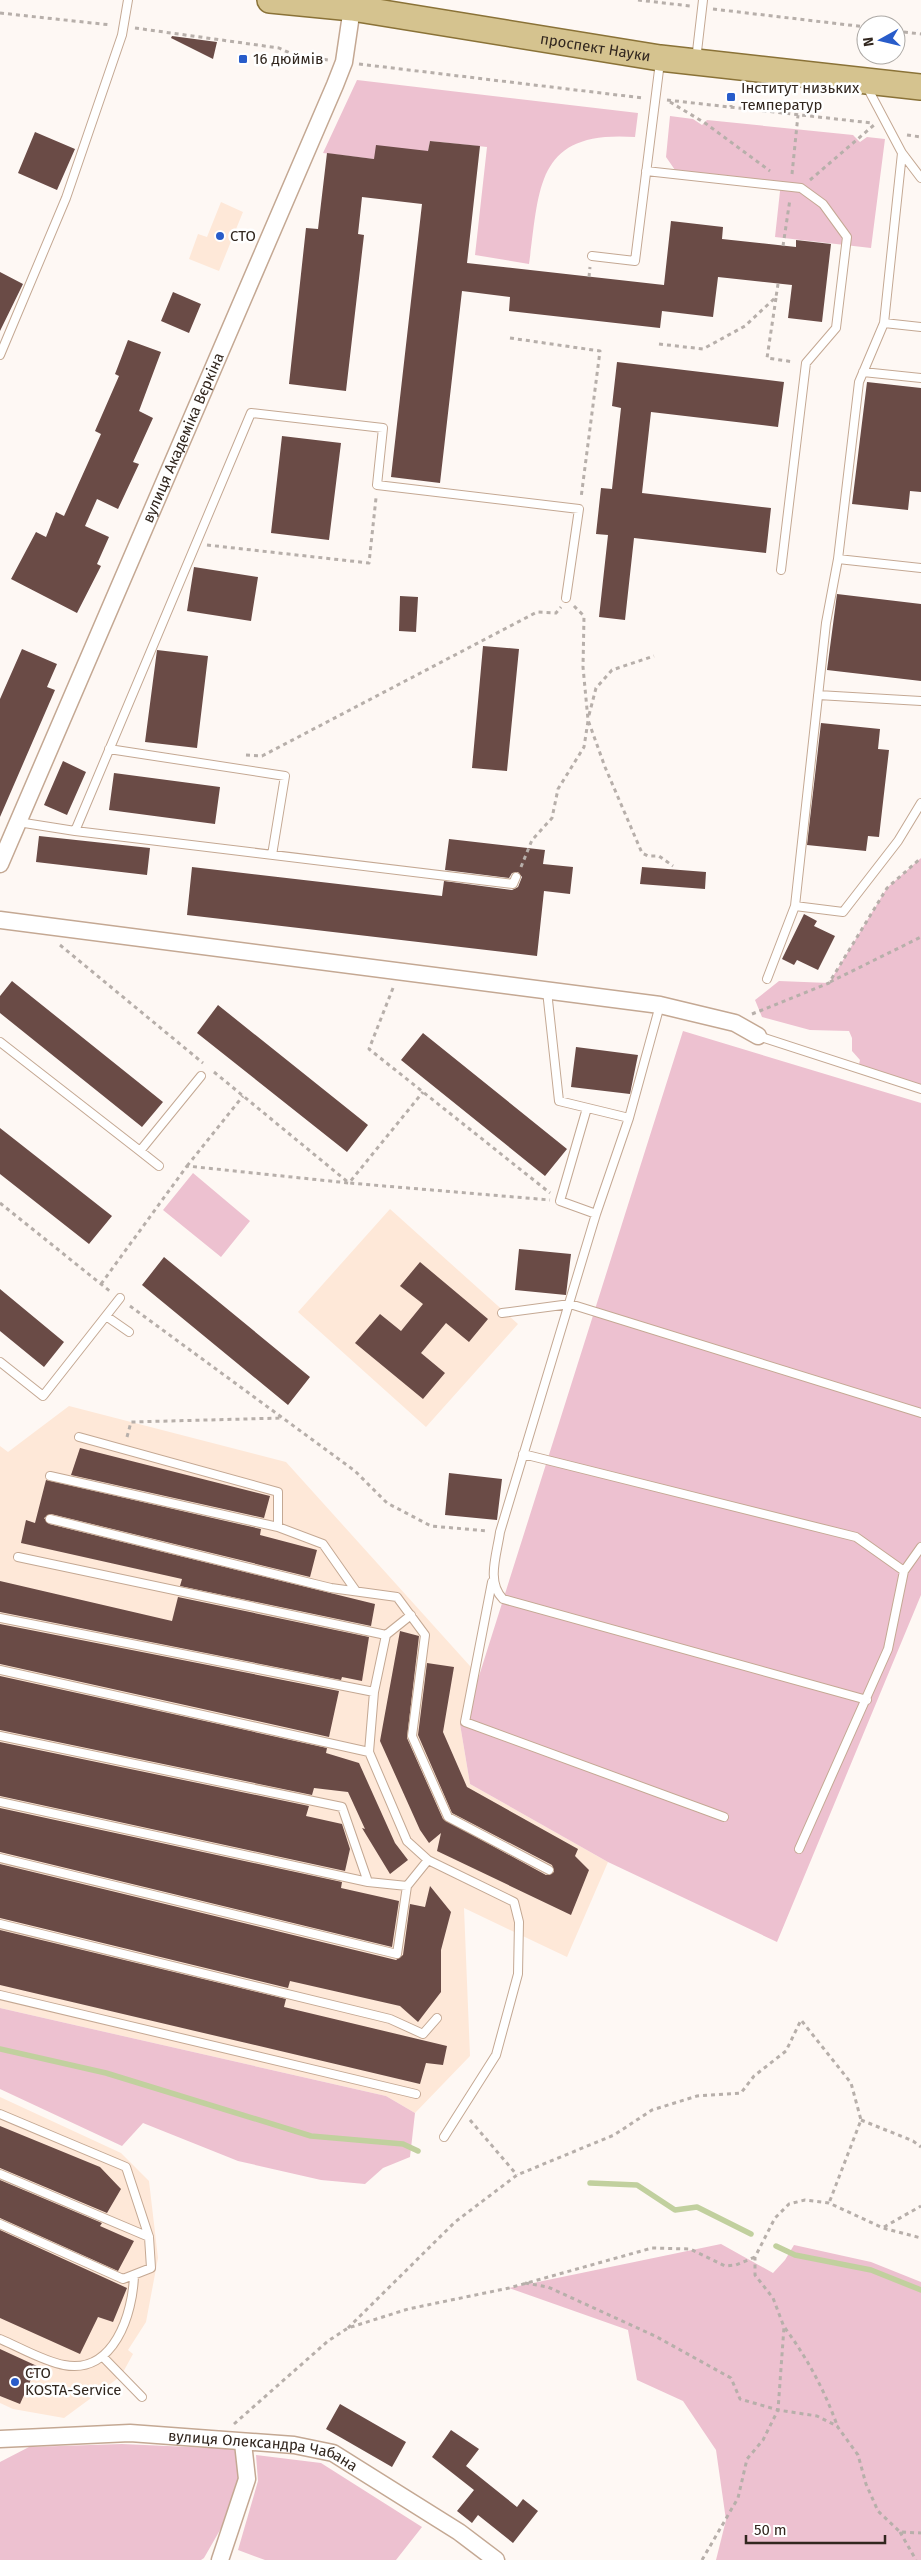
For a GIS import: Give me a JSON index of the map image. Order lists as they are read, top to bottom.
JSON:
{
  "streets": {
    "main road": ["проспект Науки"],
    "street": ["вулиця Академіка Вєркіна", "вулиця Олександра Чабана"]
  },
  "crossings": [
    ["проспект Науки", "вулиця Академіка Вєркіна"]
  ],
  "places": {
    "transit": ["16 дюймів", "Інститут низьких температур"],
    "other": ["СТО", "СТО KOSTA-Service"]
  },
  "scale_bar": "50 m",
  "north": "left"
}
